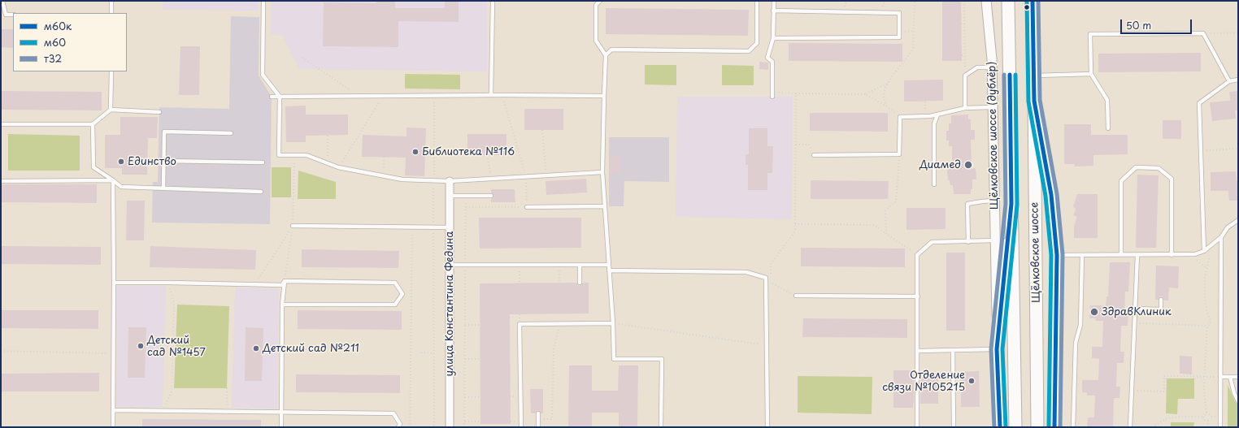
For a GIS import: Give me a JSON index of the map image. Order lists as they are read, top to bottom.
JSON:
{
  "streets": {
    "main road": ["Щёлковское шоссе (дублёр)", "Щёлковское шоссе"],
    "street": ["улица Константина Федина"]
  },
  "places": [
    "Библиотека №116",
    "Единство",
    "Диамед",
    "ЗдравКлиник",
    "Детский сад №1457",
    "Детский сад №211",
    "Отделение связи №105215"
  ],
  "lines": ["transit line м60к", "transit line м60", "transit line т32"],
  "legend": ["м60к", "м60", "т32"],
  "scale_bar": "50 m"
}
